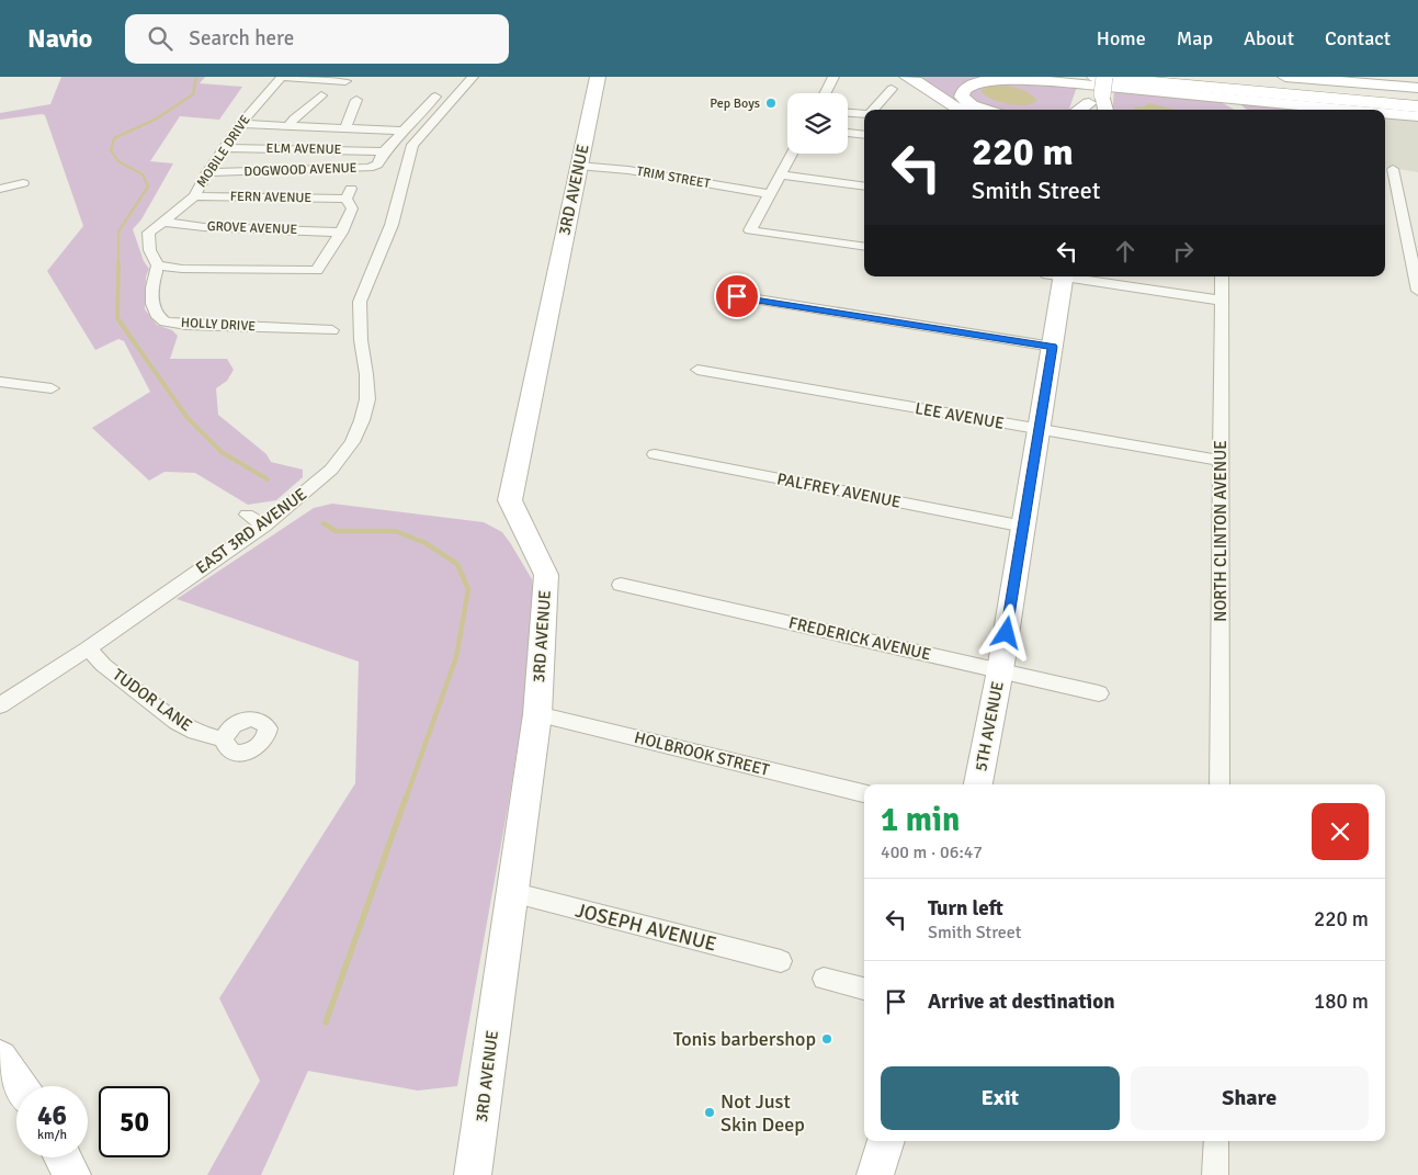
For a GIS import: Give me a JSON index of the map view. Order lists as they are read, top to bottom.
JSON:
{
  "streets": {
    "main road": ["3RD AVENUE", "5TH AVENUE"],
    "street": [
      "ELM AVENUE",
      "MOBILE DRIVE",
      "DOGWOOD AVENUE",
      "TRIM STREET",
      "FERN AVENUE",
      "GROVE AVENUE",
      "HOLLY DRIVE",
      "LEE AVENUE",
      "PALFREY AVENUE",
      "EAST 3RD AVENUE",
      "NORTH CLINTON AVENUE",
      "FREDERICK AVENUE",
      "TUDOR LANE",
      "HOLBROOK STREET",
      "JOSEPH AVENUE"
    ]
  },
  "crossings": [
    ["ELM AVENUE", "MOBILE DRIVE"],
    ["ELM AVENUE", "DOGWOOD AVENUE"],
    ["MOBILE DRIVE", "DOGWOOD AVENUE"],
    ["MOBILE DRIVE", "FERN AVENUE"],
    ["MOBILE DRIVE", "GROVE AVENUE"],
    ["TRIM STREET", "3RD AVENUE"],
    ["3RD AVENUE", "HOLBROOK STREET"],
    ["3RD AVENUE", "JOSEPH AVENUE"],
    ["FERN AVENUE", "GROVE AVENUE"],
    ["LEE AVENUE", "NORTH CLINTON AVENUE"],
    ["LEE AVENUE", "5TH AVENUE"],
    ["PALFREY AVENUE", "5TH AVENUE"],
    ["EAST 3RD AVENUE", "TUDOR LANE"],
    ["FREDERICK AVENUE", "5TH AVENUE"]
  ],
  "places": ["Pep Boys", "Tonis barbershop", "Not Just Skin Deep"],
  "page": {
    "header": "Navio",
    "search": "Search here",
    "nav": [
      "Home",
      "Map",
      "About",
      "Contact"
    ],
    "turn": ["220 m", "Smith Street"],
    "heading": ["1 min", "400 m · 06:47"],
    "list": [
      {
        "name": "Turn left",
        "note": "Smith Street",
        "value": "220 m"
      },
      {
        "name": "Arrive at destination",
        "value": "180 m"
      }
    ],
    "buttons": ["Exit", "Share"],
    "speed": "46 km/h",
    "limit": "50"
  }
}
